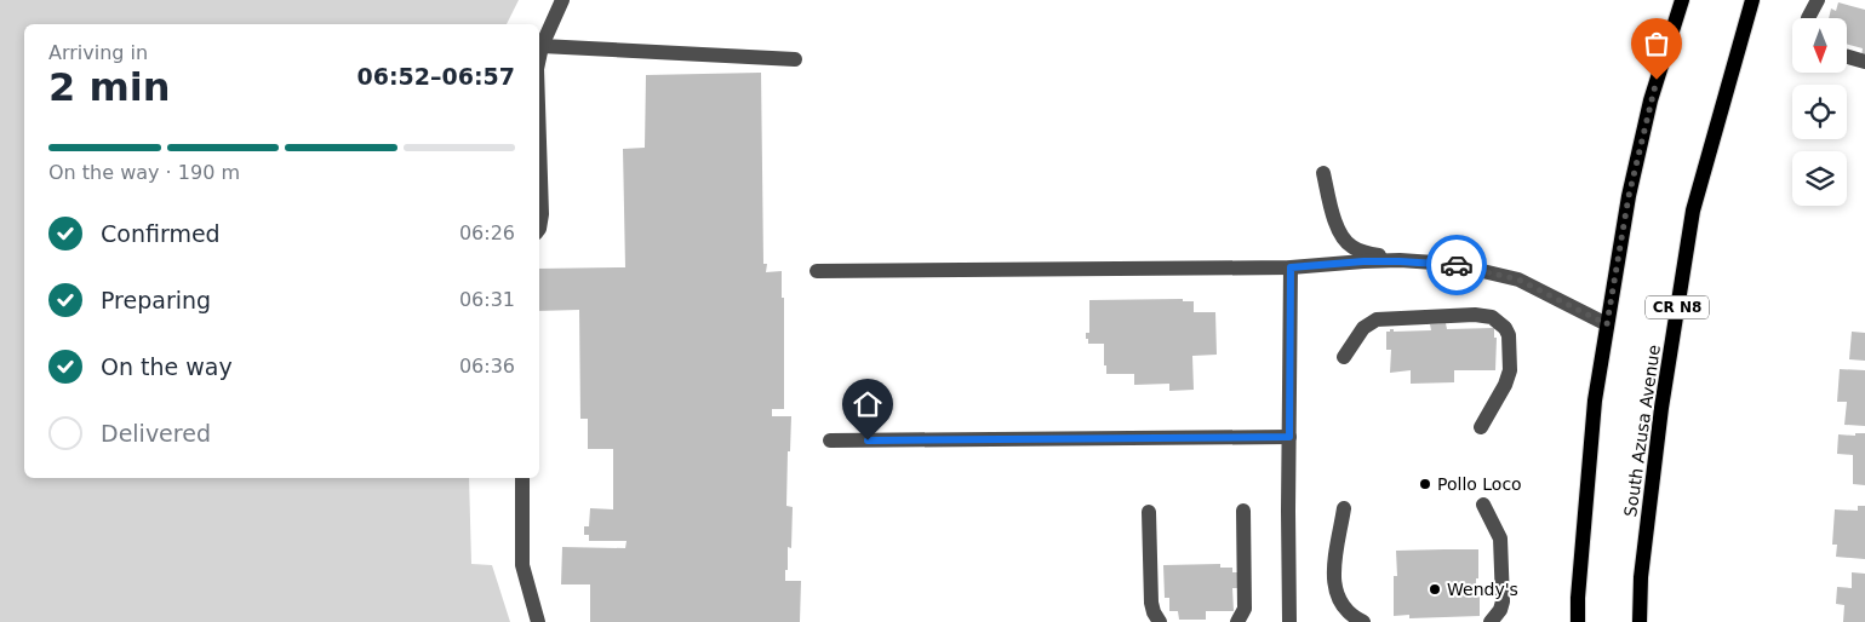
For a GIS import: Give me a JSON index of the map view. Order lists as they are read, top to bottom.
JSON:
{
  "streets": {
    "main road": ["CR N8", "South Azusa Avenue"]
  },
  "places": ["Pollo Loco", "Wendy's"],
  "north": "bottom",
  "page": {
    "heading": ["2 min", "Arriving in", "06:52–06:57"],
    "bar": "On the way · 190 m",
    "list": [
      ["Confirmed", "06:26"],
      ["Preparing", "06:31"],
      ["On the way", "06:36"],
      "Delivered"
    ]
  }
}
